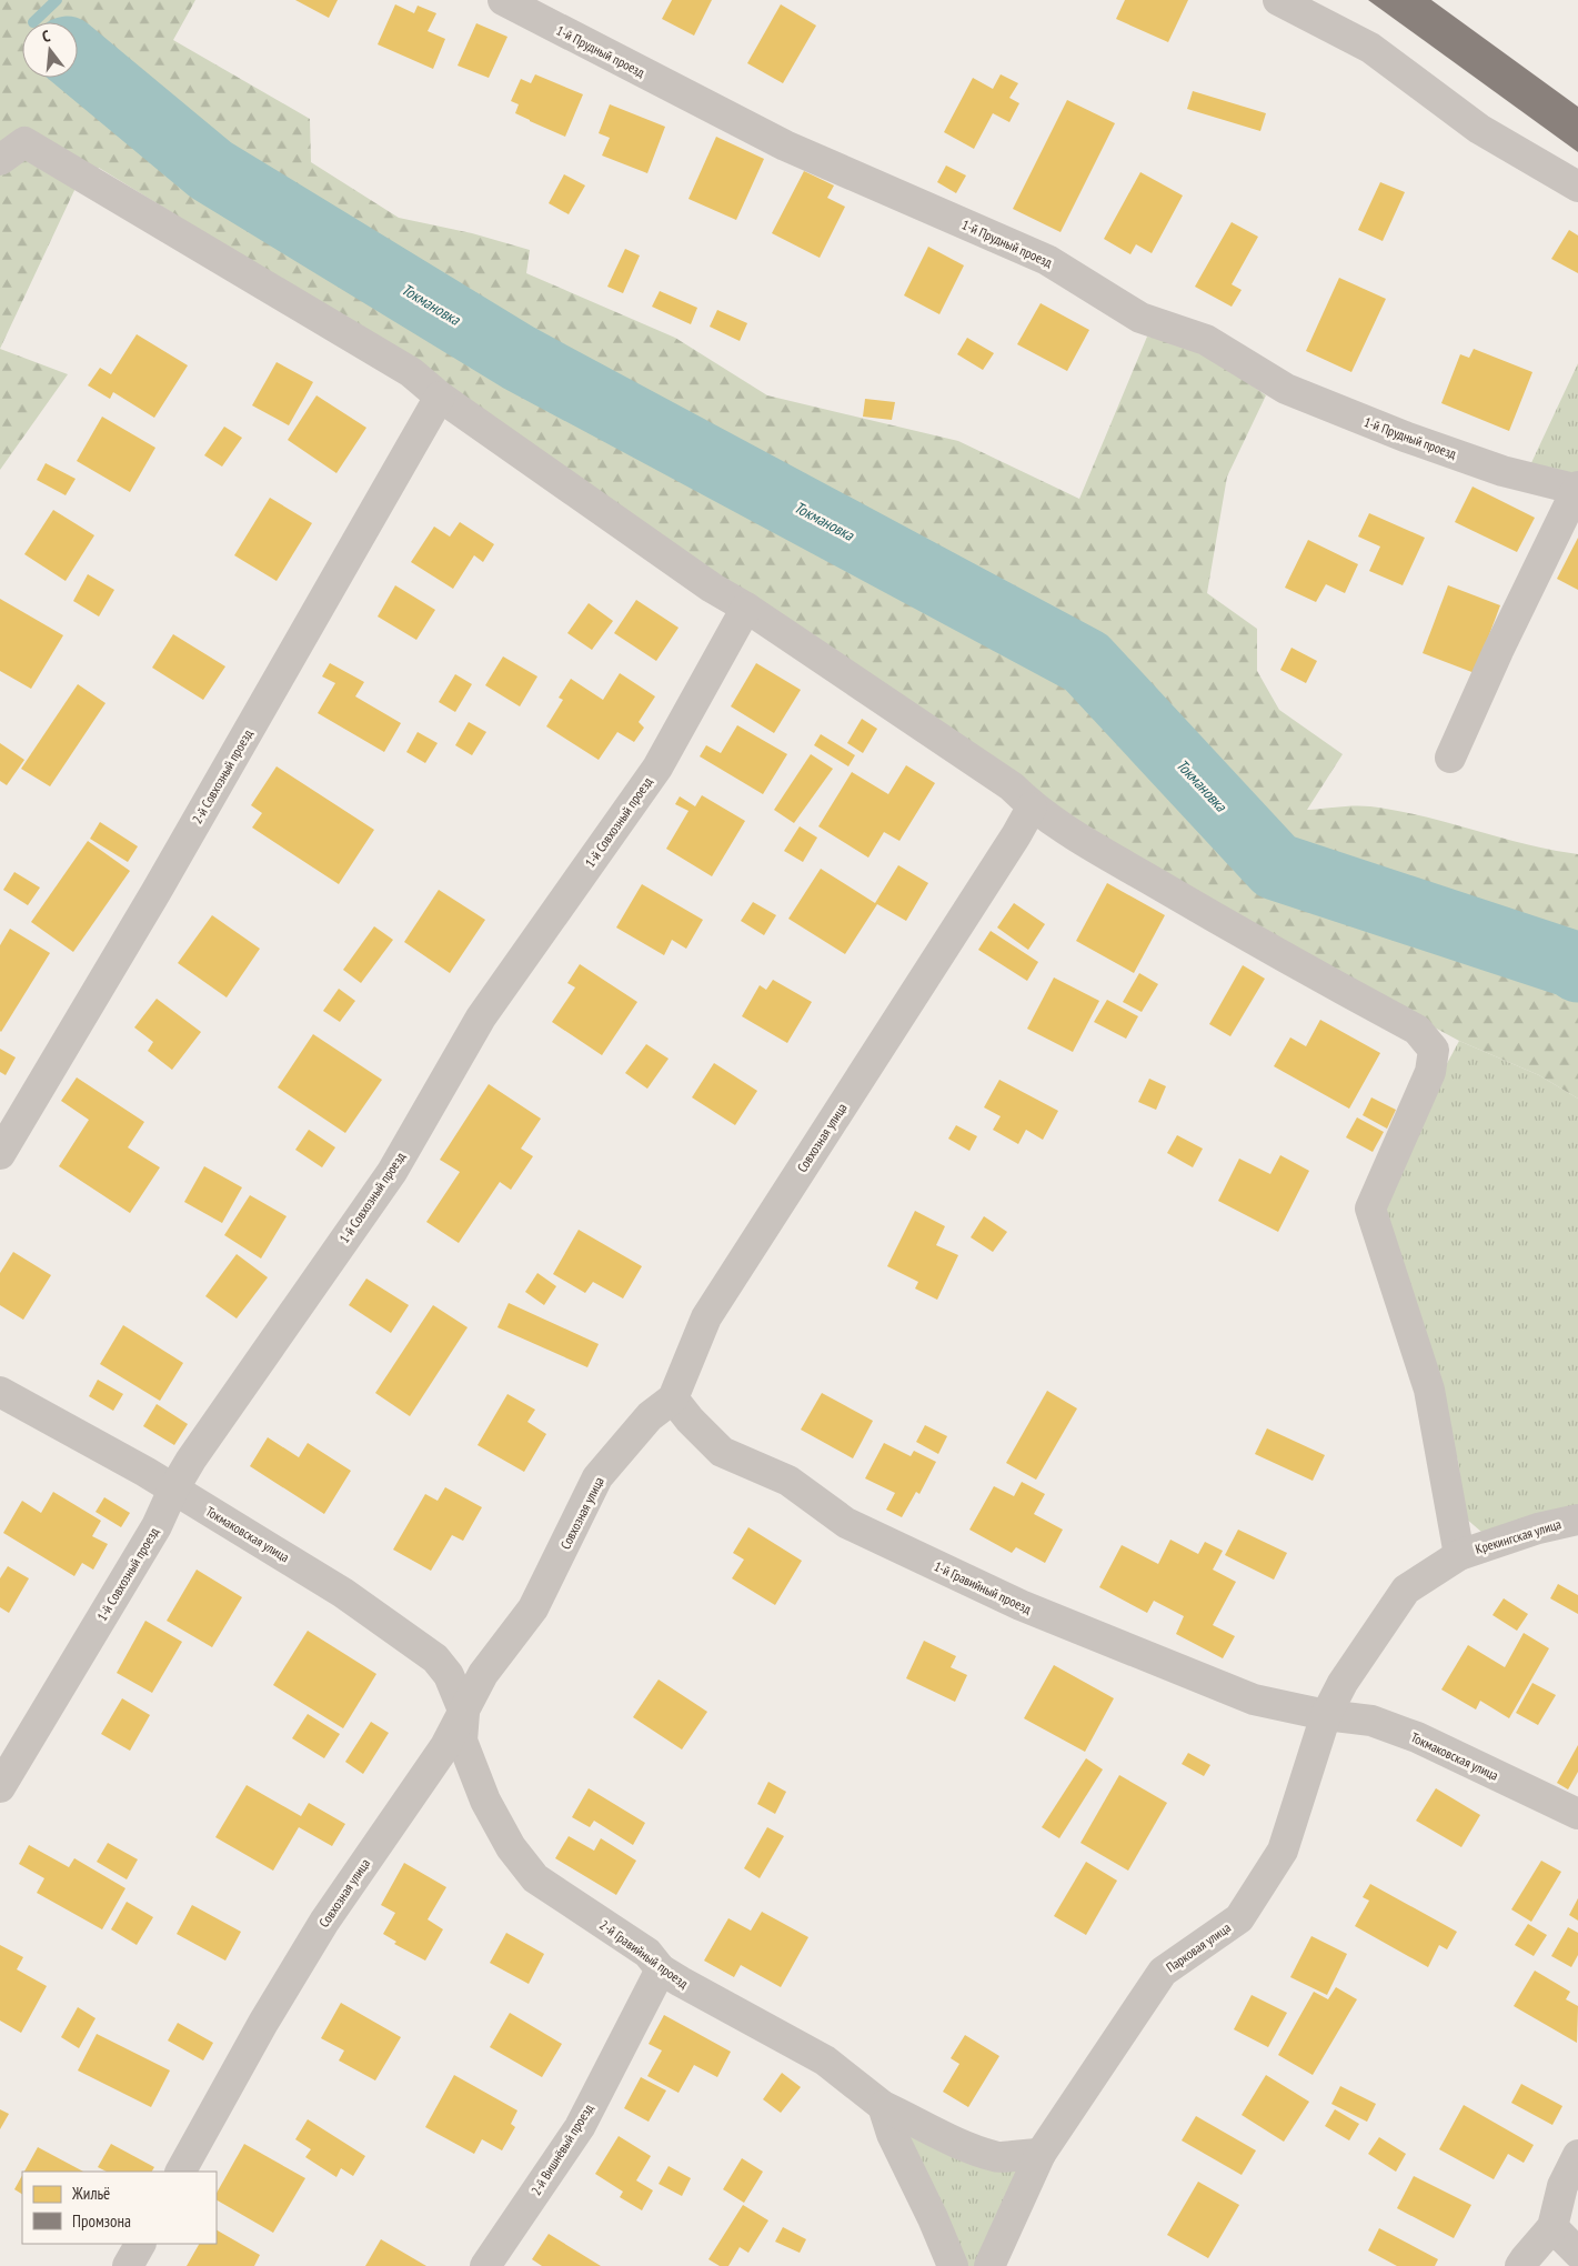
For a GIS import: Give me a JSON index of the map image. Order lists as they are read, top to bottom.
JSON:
{
  "streets": {
    "street": [
      "1-й Прудный проезд",
      "2-й Совхозный проезд",
      "1-й Совхозный проезд",
      "Совхозная улица",
      "Токмаковская улица",
      "Крекингская улица",
      "1-й Гравийный проезд",
      "Парковая улица",
      "2-й Гравийный проезд",
      "2-й Вишнёвый проезд"
    ]
  },
  "crossings": [
    ["1-й Совхозный проезд", "Токмаковская улица"],
    ["Совхозная улица", "Токмаковская улица"],
    ["Совхозная улица", "1-й Гравийный проезд"],
    ["Совхозная улица", "2-й Гравийный проезд"],
    ["Токмаковская улица", "1-й Гравийный проезд"],
    ["Токмаковская улица", "Парковая улица"],
    ["Токмаковская улица", "2-й Гравийный проезд"],
    ["Крекингская улица", "Парковая улица"],
    ["1-й Гравийный проезд", "Парковая улица"],
    ["Парковая улица", "2-й Гравийный проезд"],
    ["2-й Гравийный проезд", "2-й Вишнёвый проезд"]
  ],
  "water": ["Токмановка"],
  "legend": ["Жильё", "Промзона"],
  "north": "top"
}
